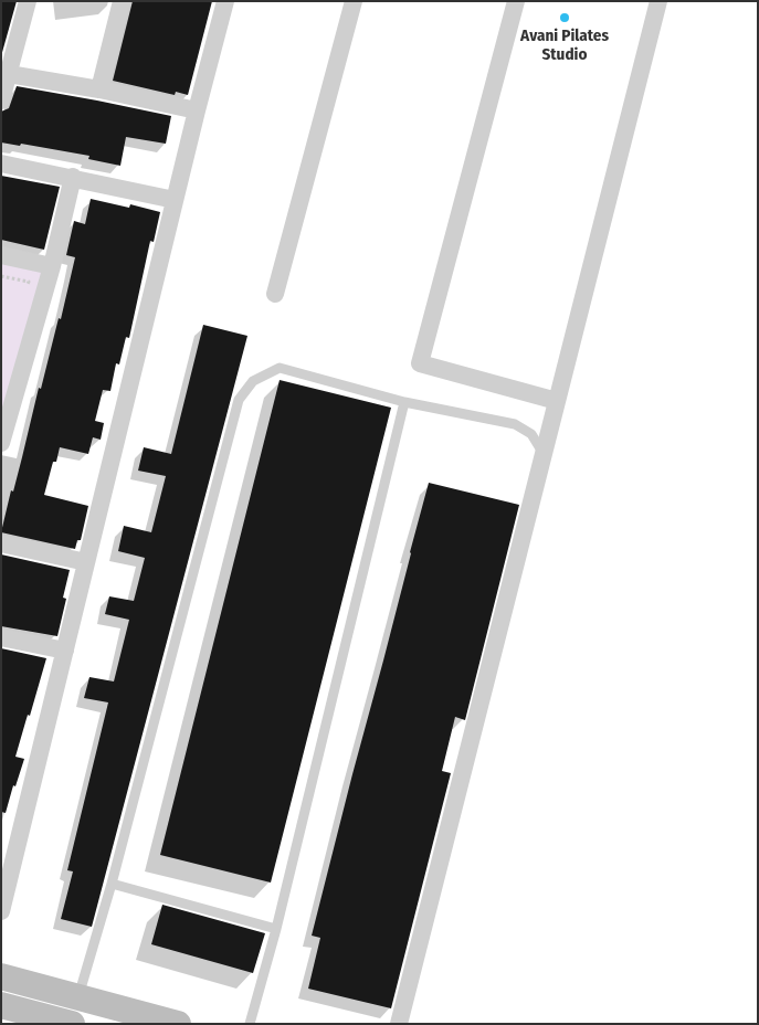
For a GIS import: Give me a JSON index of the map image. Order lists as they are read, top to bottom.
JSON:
{
  "places": ["Avani Pilates Studio"]
}
